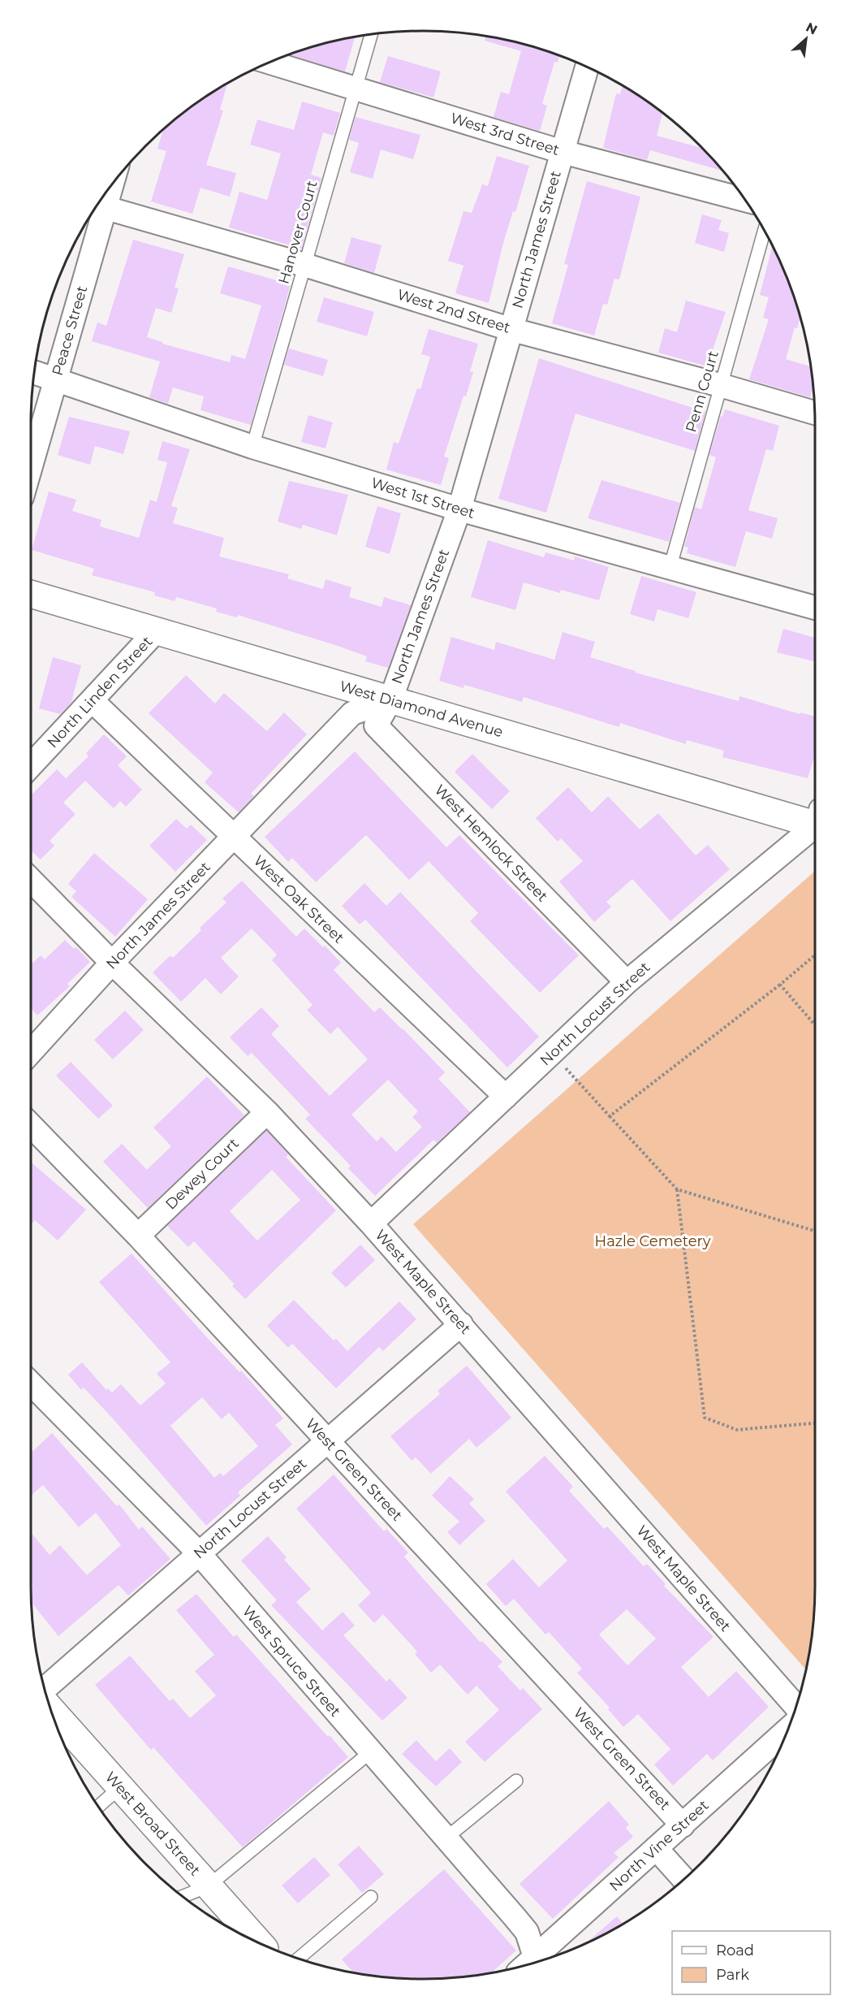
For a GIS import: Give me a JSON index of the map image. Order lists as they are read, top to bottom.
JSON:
{
  "streets": {
    "main road": ["West Diamond Avenue", "West Broad Street"],
    "street": [
      "West 3rd Street",
      "North James Street",
      "West 2nd Street",
      "Peace Street",
      "West 1st Street",
      "North Linden Street",
      "West Hemlock Street",
      "West Oak Street",
      "North Locust Street",
      "Dewey Court",
      "West Maple Street",
      "West Green Street",
      "West Spruce Street",
      "North Vine Street"
    ],
    "lane": ["Hanover Court", "Penn Court"]
  },
  "crossings": [
    ["West 3rd Street", "Hanover Court"],
    ["West 3rd Street", "North James Street"],
    ["Hanover Court", "West 2nd Street"],
    ["Hanover Court", "West 1st Street"],
    ["North James Street", "West 2nd Street"],
    ["North James Street", "West 1st Street"],
    ["North James Street", "West Diamond Avenue"],
    ["North James Street", "West Hemlock Street"],
    ["North James Street", "West Oak Street"],
    ["North James Street", "West Maple Street"],
    ["West 2nd Street", "Peace Street"],
    ["West 2nd Street", "Penn Court"],
    ["Peace Street", "West 1st Street"],
    ["Penn Court", "West 1st Street"],
    ["North Linden Street", "West Diamond Avenue"],
    ["North Linden Street", "West Oak Street"],
    ["West Diamond Avenue", "West Hemlock Street"],
    ["West Hemlock Street", "North Locust Street"],
    ["West Oak Street", "North Locust Street"],
    ["North Locust Street", "West Maple Street"],
    ["North Locust Street", "West Green Street"],
    ["North Locust Street", "West Spruce Street"],
    ["Dewey Court", "West Maple Street"],
    ["Dewey Court", "West Green Street"],
    ["West Green Street", "North Vine Street"],
    ["West Spruce Street", "North Vine Street"]
  ],
  "parks": ["Hazle Cemetery"],
  "legend": ["Road", "Park"],
  "north": "top right"
}
